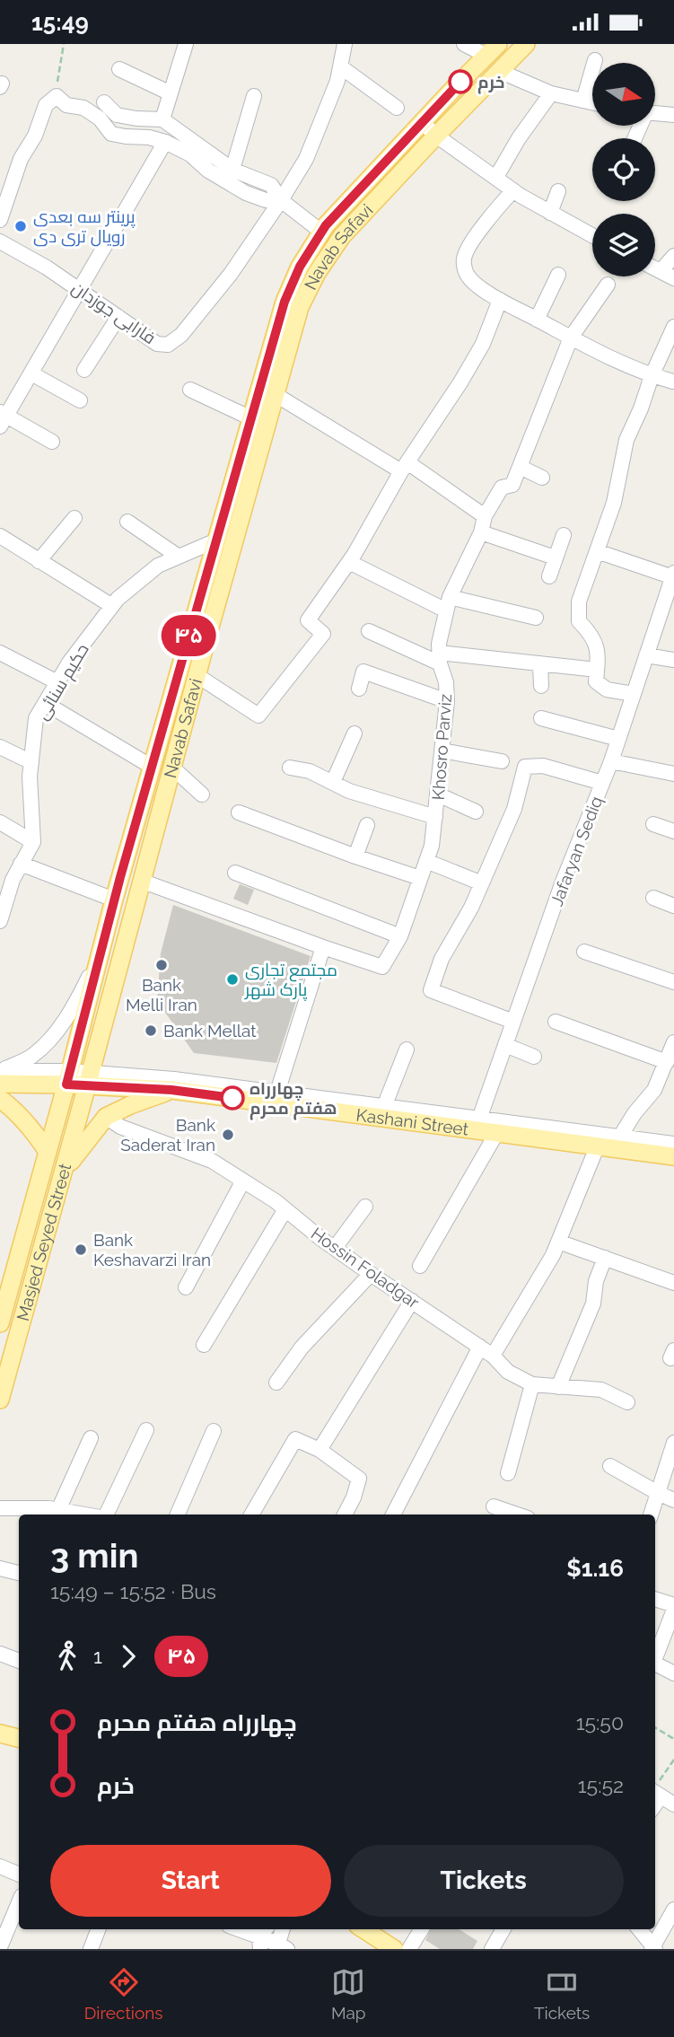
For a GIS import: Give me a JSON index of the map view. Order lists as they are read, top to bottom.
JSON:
{
  "streets": {
    "main road": ["Navab Safavi", "Kashani Street", "Masjed Seyed Street"],
    "street": [
      "فارابی جوزدان",
      "حکیم سنائی",
      "Khosro Parviz",
      "Jafaryan Sediq",
      "Hossin Foladgar"
    ]
  },
  "crossings": [
    ["Navab Safavi", "حکیم سنائی"],
    ["Navab Safavi", "Kashani Street"],
    ["Navab Safavi", "Masjed Seyed Street"],
    ["Jafaryan Sediq", "Kashani Street"],
    ["Kashani Street", "Masjed Seyed Street"]
  ],
  "places": [
    "خرم",
    "پرینتر سه بعدی رویال تری دی",
    "Bank Melli Iran",
    "مجتمع تجاری پارک شهر",
    "Bank Mellat",
    "چهارراه هفتم محرم",
    "Bank Saderat Iran",
    "Bank Keshavarzi Iran"
  ],
  "lines": ["bus line ۴۵"],
  "north": "right",
  "page": {
    "status": "15:49",
    "on_map": "۴۵",
    "heading": ["3 min", "15:49 – 15:52 · Bus", "$1.16"],
    "legs": ["1", "۴۵"],
    "list": [
      {
        "name": "چهارراه هفتم محرم",
        "value": "15:50"
      },
      {
        "name": "خرم",
        "value": "15:52"
      }
    ],
    "buttons": ["Start", "Tickets"],
    "tabs": ["Directions", "Map", "Tickets"]
  }
}
